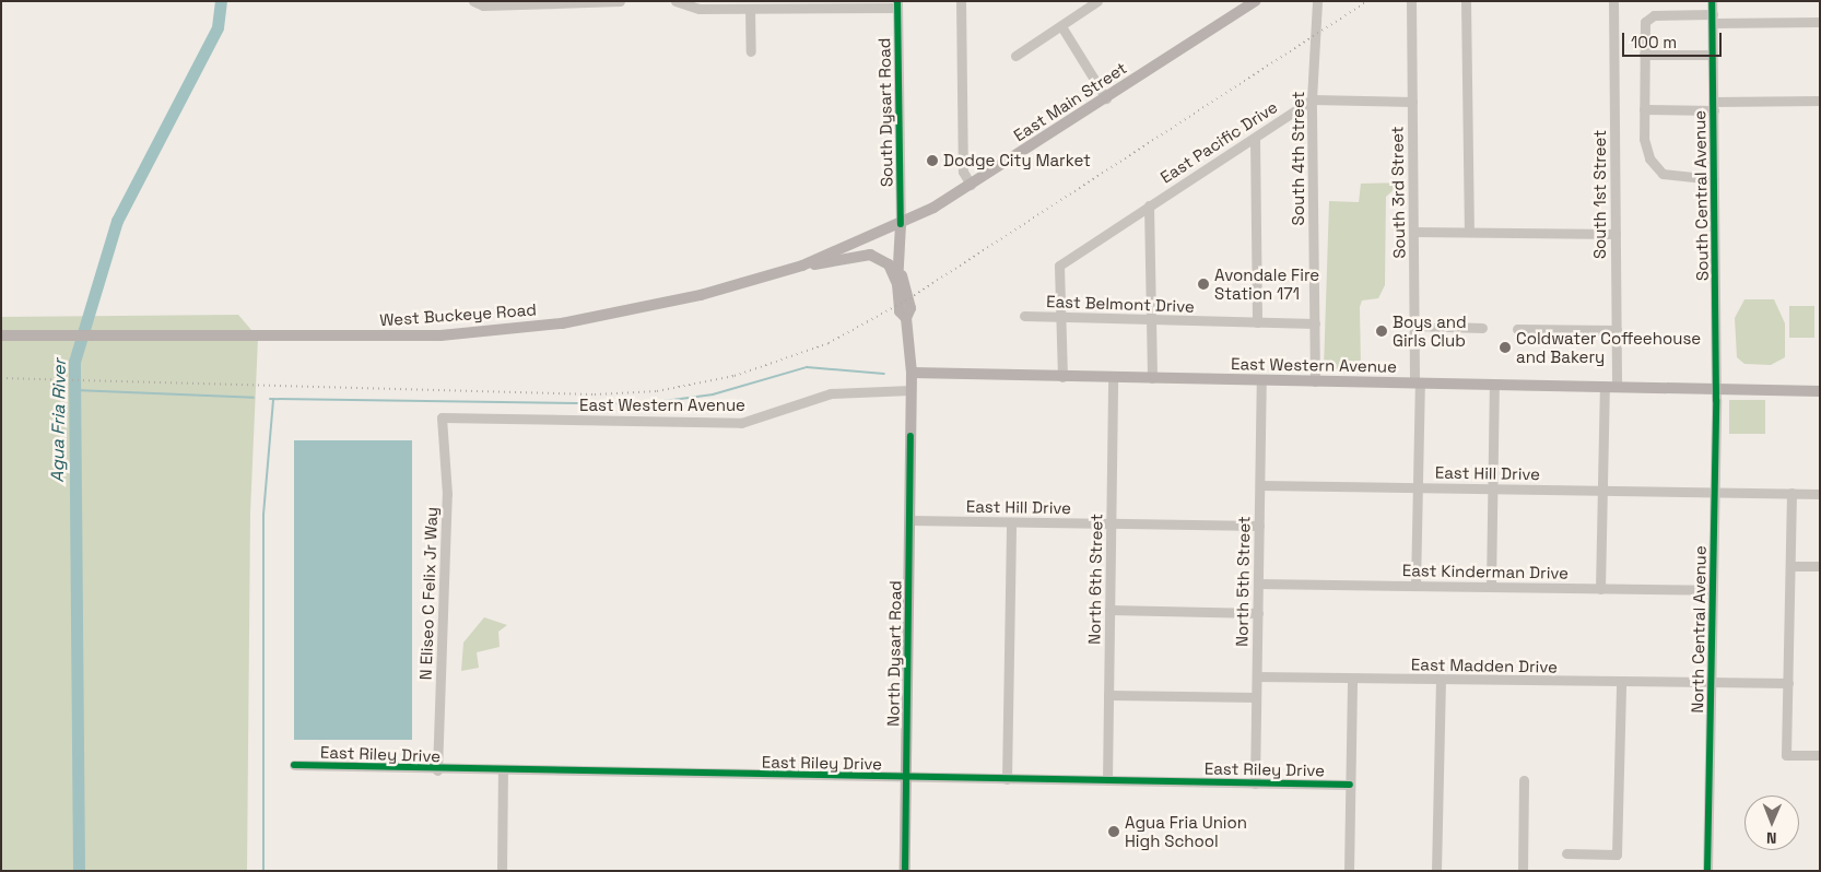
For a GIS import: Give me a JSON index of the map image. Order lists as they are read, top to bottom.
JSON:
{
  "streets": {
    "main road": [
      "East Main Street",
      "South Dysart Road",
      "West Buckeye Road",
      "East Western Avenue",
      "North Dysart Road"
    ],
    "street": [
      "East Pacific Drive",
      "South 4th Street",
      "South 3rd Street",
      "South 1st Street",
      "South Central Avenue",
      "East Belmont Drive",
      "East Hill Drive",
      "East Kinderman Drive",
      "North 6th Street",
      "North 5th Street",
      "N Eliseo C Felix Jr Way",
      "North Central Avenue",
      "East Madden Drive",
      "East Riley Drive"
    ]
  },
  "crossings": [
    ["East Main Street", "South Dysart Road"],
    ["East Main Street", "West Buckeye Road"],
    ["South Dysart Road", "West Buckeye Road"],
    ["South Dysart Road", "East Western Avenue"],
    ["South Dysart Road", "North Dysart Road"],
    ["East Pacific Drive", "South 4th Street"],
    ["East Pacific Drive", "East Belmont Drive"],
    ["South 4th Street", "East Belmont Drive"],
    ["South 4th Street", "East Western Avenue"],
    ["South 3rd Street", "East Western Avenue"],
    ["South 3rd Street", "East Hill Drive"],
    ["South 3rd Street", "East Kinderman Drive"],
    ["South 1st Street", "East Western Avenue"],
    ["South Central Avenue", "East Western Avenue"],
    ["South Central Avenue", "North Central Avenue"],
    ["East Western Avenue", "North 6th Street"],
    ["East Western Avenue", "North 5th Street"],
    ["East Western Avenue", "N Eliseo C Felix Jr Way"],
    ["East Western Avenue", "North Central Avenue"],
    ["East Western Avenue", "North Dysart Road"],
    ["East Hill Drive", "North 6th Street"],
    ["East Hill Drive", "North 5th Street"],
    ["East Hill Drive", "North Central Avenue"],
    ["East Hill Drive", "North Dysart Road"],
    ["East Kinderman Drive", "North 5th Street"],
    ["East Kinderman Drive", "North Central Avenue"],
    ["North 6th Street", "East Riley Drive"],
    ["North 5th Street", "East Madden Drive"],
    ["North 5th Street", "East Riley Drive"],
    ["N Eliseo C Felix Jr Way", "East Riley Drive"],
    ["North Central Avenue", "East Madden Drive"],
    ["North Dysart Road", "East Riley Drive"]
  ],
  "water": ["Agua Fria River"],
  "places": [
    "Dodge City Market",
    "Avondale Fire Station 171",
    "Boys and Girls Club",
    "Coldwater Coffeehouse and Bakery",
    "Agua Fria Union High School"
  ],
  "scale_bar": "100 m",
  "north": "bottom"
}
